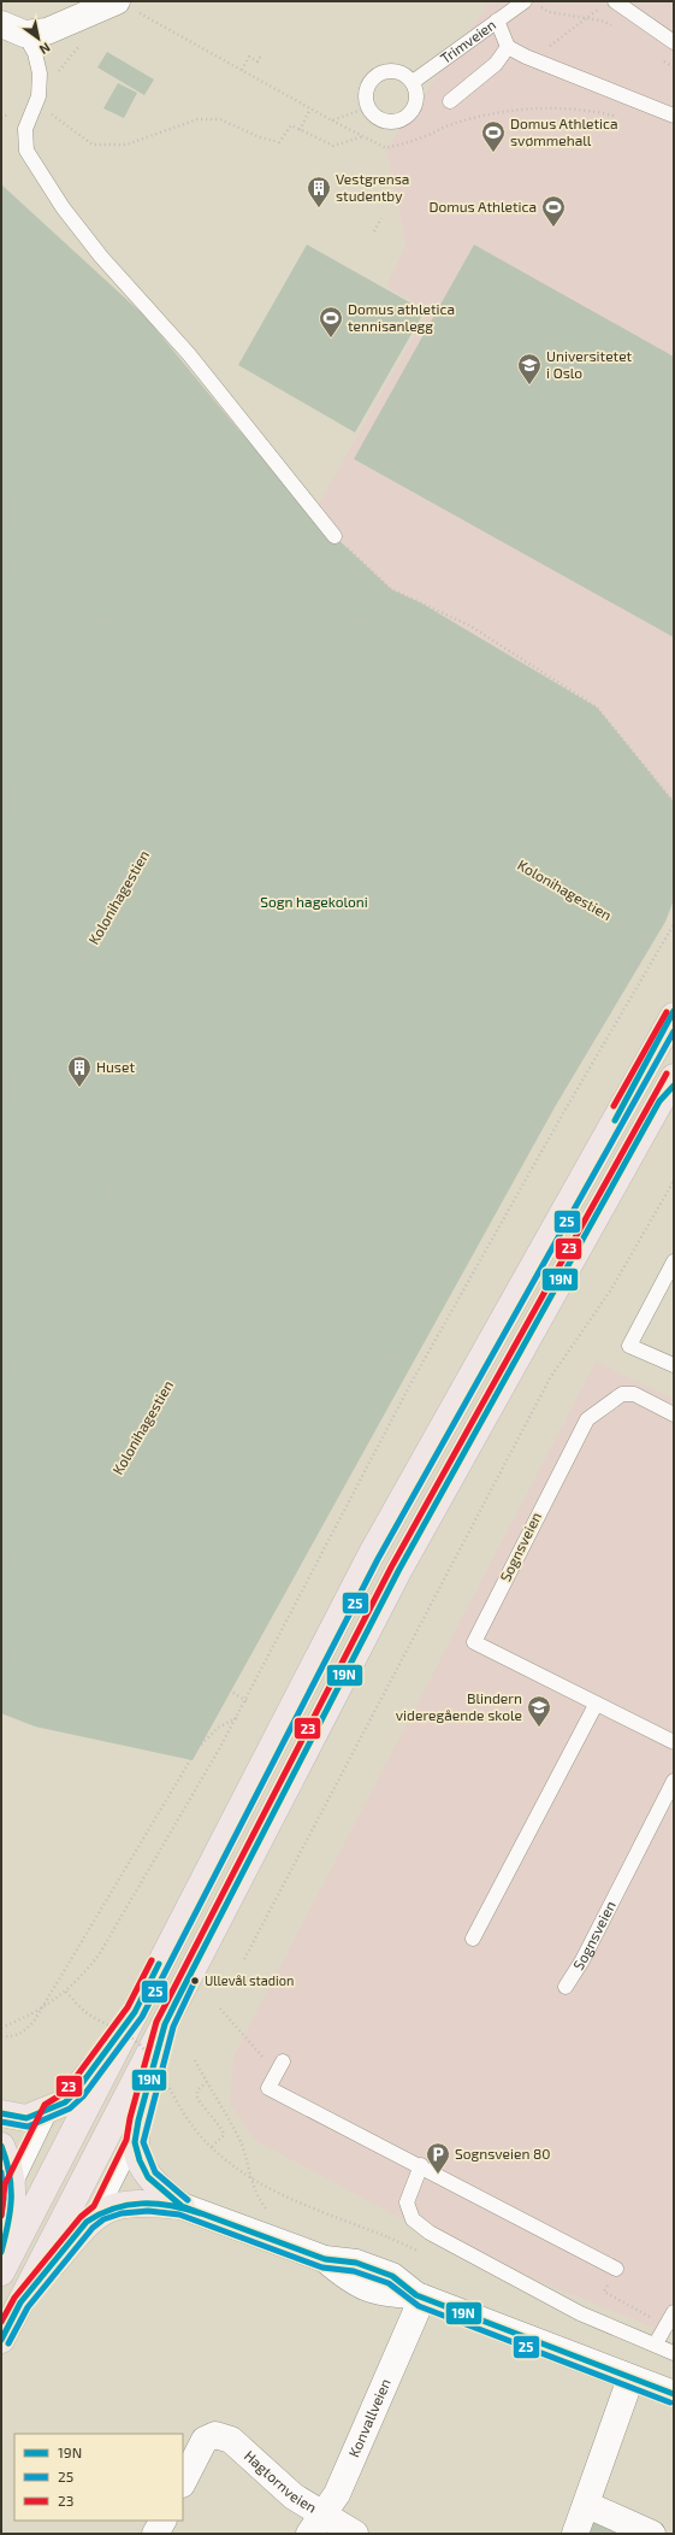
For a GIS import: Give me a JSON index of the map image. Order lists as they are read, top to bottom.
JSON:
{
  "streets": {
    "street": ["Konvallveien", "Hagtornveien"],
    "lane": ["Trimveien", "Sognsveien"],
    "path": ["Kolonihagestien"]
  },
  "crossings": [
    ["Konvallveien", "Hagtornveien"]
  ],
  "parks": ["Sogn hagekoloni"],
  "places": {
    "sports": ["Domus Athletica svømmehall", "Domus Athletica", "Domus athletica tennisanlegg"],
    "building": ["Vestgrensa studentby", "Huset"],
    "school or university": ["Universitetet i Oslo", "Blindern videregående skole"],
    "other": ["Ullevål stadion"],
    "parking": ["Sognsveien 80"]
  },
  "lines": ["transit line 19N", "transit line 23", "transit line 25"],
  "legend": ["19N", "25", "23"],
  "north": "bottom right"
}
